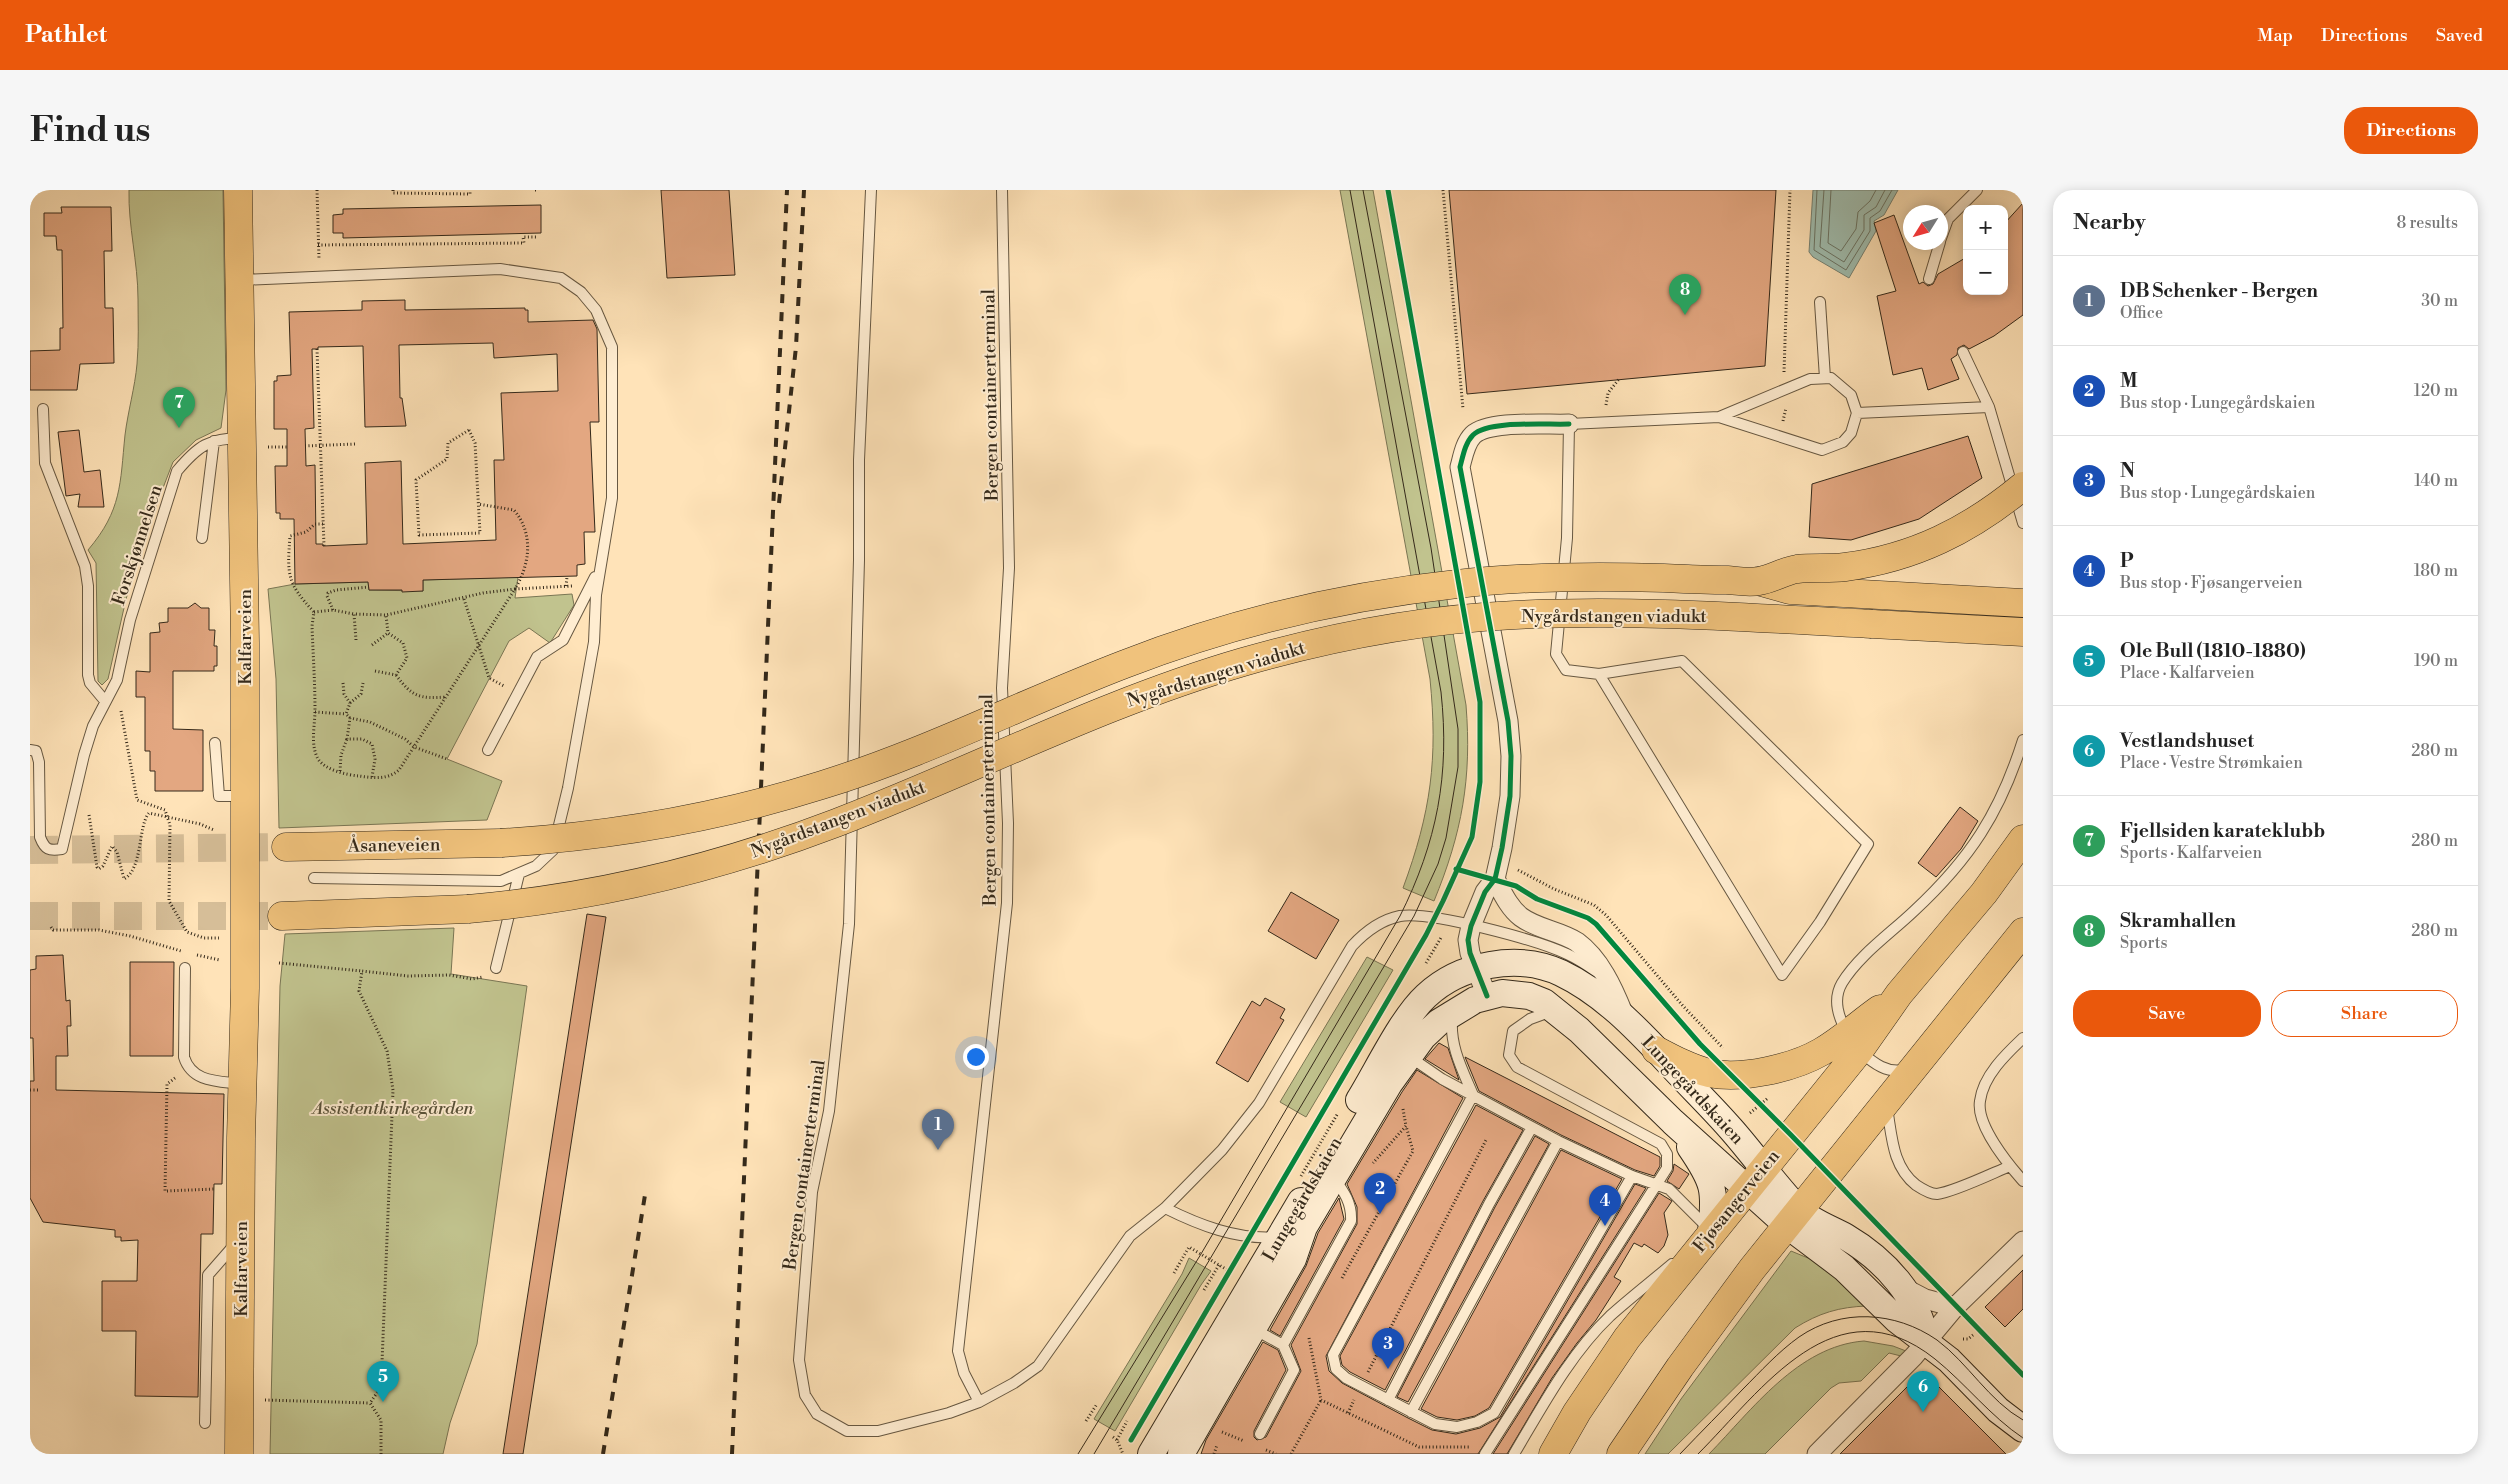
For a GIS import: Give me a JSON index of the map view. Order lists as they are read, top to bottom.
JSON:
{
  "streets": {
    "main road": [
      "Nygårdstangen viadukt",
      "Kalfarveien",
      "Åsaneveien",
      "Lungegårdskaien",
      "Fjøsangerveien"
    ],
    "lane": ["Bergen containerterminal", "Forskjønnelsen"]
  },
  "crossings": [
    ["Forskjønnelsen", "Kalfarveien"],
    ["Nygårdstangen viadukt", "Åsaneveien"],
    ["Lungegårdskaien", "Fjøsangerveien"]
  ],
  "parks": ["Assistentkirkegården"],
  "north": "bottom left",
  "page": {
    "header": "Pathlet",
    "nav": ["Map", "Directions", "Saved"],
    "buttons": [
      "Directions",
      ["Save", "Share"]
    ],
    "title": "Find us",
    "heading": ["Nearby", "8 results"],
    "map_buttons": ["+", "−"],
    "list": [
      {
        "mark": "1",
        "name": "DB Schenker - Bergen",
        "note": "Office",
        "value": "30 m"
      },
      {
        "mark": "2",
        "name": "M",
        "note": "Bus stop · Lungegårdskaien",
        "value": "120 m"
      },
      {
        "mark": "3",
        "name": "N",
        "note": "Bus stop · Lungegårdskaien",
        "value": "140 m"
      },
      {
        "mark": "4",
        "name": "P",
        "note": "Bus stop · Fjøsangerveien",
        "value": "180 m"
      },
      {
        "mark": "5",
        "name": "Ole Bull (1810-1880)",
        "note": "Place · Kalfarveien",
        "value": "190 m"
      },
      {
        "mark": "6",
        "name": "Vestlandshuset",
        "note": "Place · Vestre Strømkaien",
        "value": "280 m"
      },
      {
        "mark": "7",
        "name": "Fjellsiden karateklubb",
        "note": "Sports · Kalfarveien",
        "value": "280 m"
      },
      {
        "mark": "8",
        "name": "Skramhallen",
        "note": "Sports",
        "value": "280 m"
      }
    ],
    "pins": [
      "8",
      "7",
      "1",
      "2",
      "4",
      "3",
      "5",
      "6"
    ]
  }
}
